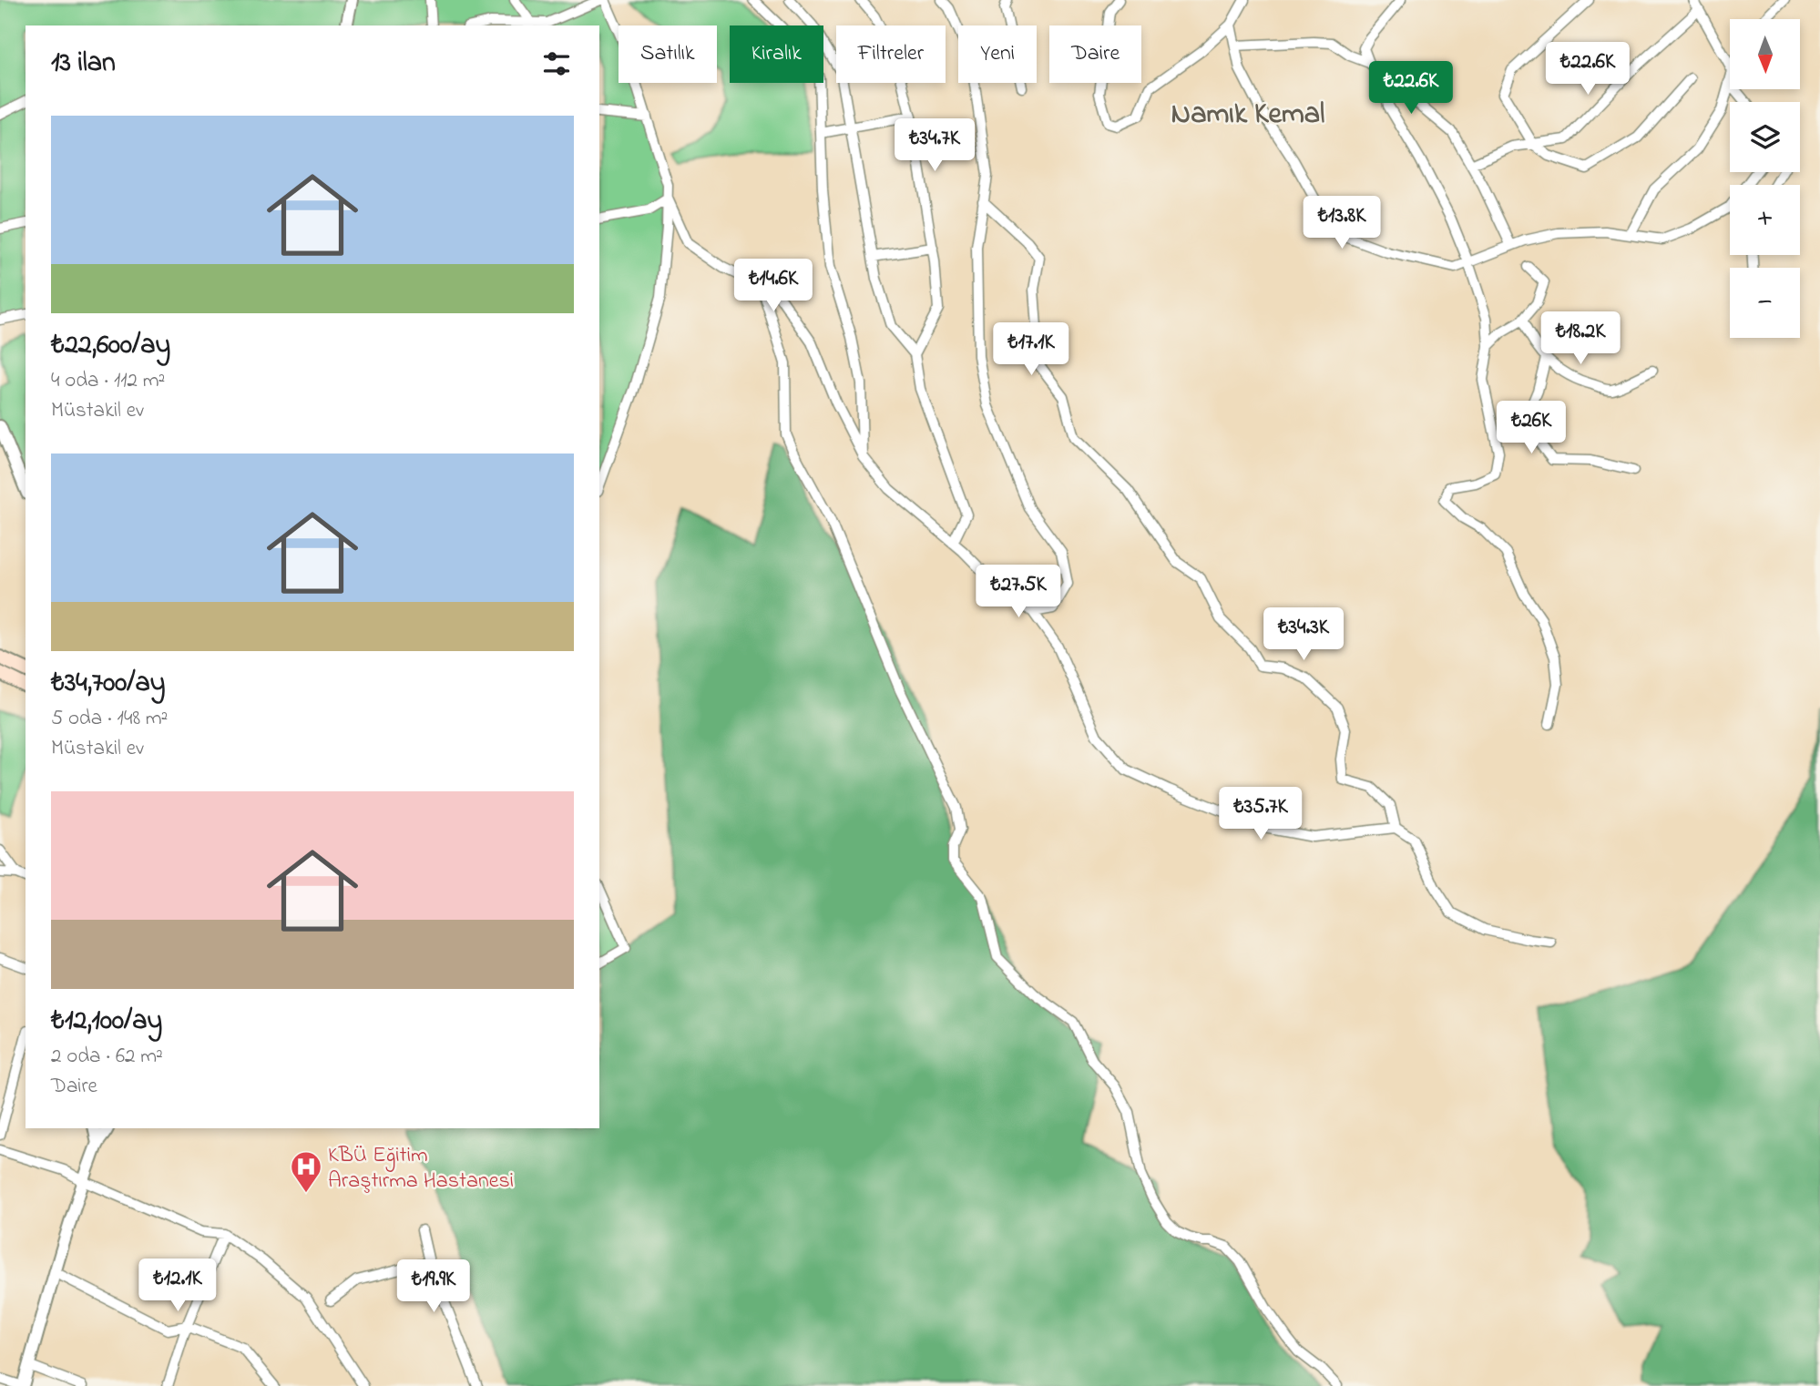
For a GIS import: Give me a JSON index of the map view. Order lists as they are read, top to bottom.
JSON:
{
  "districts": ["Namık Kemal"],
  "places": {
    "hospital": ["KBÜ Eğitim Araştırma Hastanesi"]
  },
  "north": "bottom",
  "page": {
    "map_buttons": ["+", "−"],
    "chip": [
      "Satılık",
      "Kiralık",
      "Filtreler",
      "Yeni",
      "Daire"
    ],
    "heading": "13 ilan",
    "price": [
      "₺22.6K",
      "₺22.6K",
      "₺34.7K",
      "₺13.8K",
      "₺14.6K",
      "₺18.2K",
      "₺17.1K",
      "₺26K",
      "₺27.5K",
      "₺34.3K",
      "₺35.7K",
      "₺12.1K",
      "₺19.9K"
    ],
    "list": [
      {
        "name": "₺22,600/ay",
        "note": "4 oda · 112 m² · Müstakil ev"
      },
      {
        "name": "₺34,700/ay",
        "note": "5 oda · 148 m² · Müstakil ev"
      },
      {
        "name": "₺12,100/ay",
        "note": "2 oda · 62 m² · Daire"
      }
    ]
  }
}
